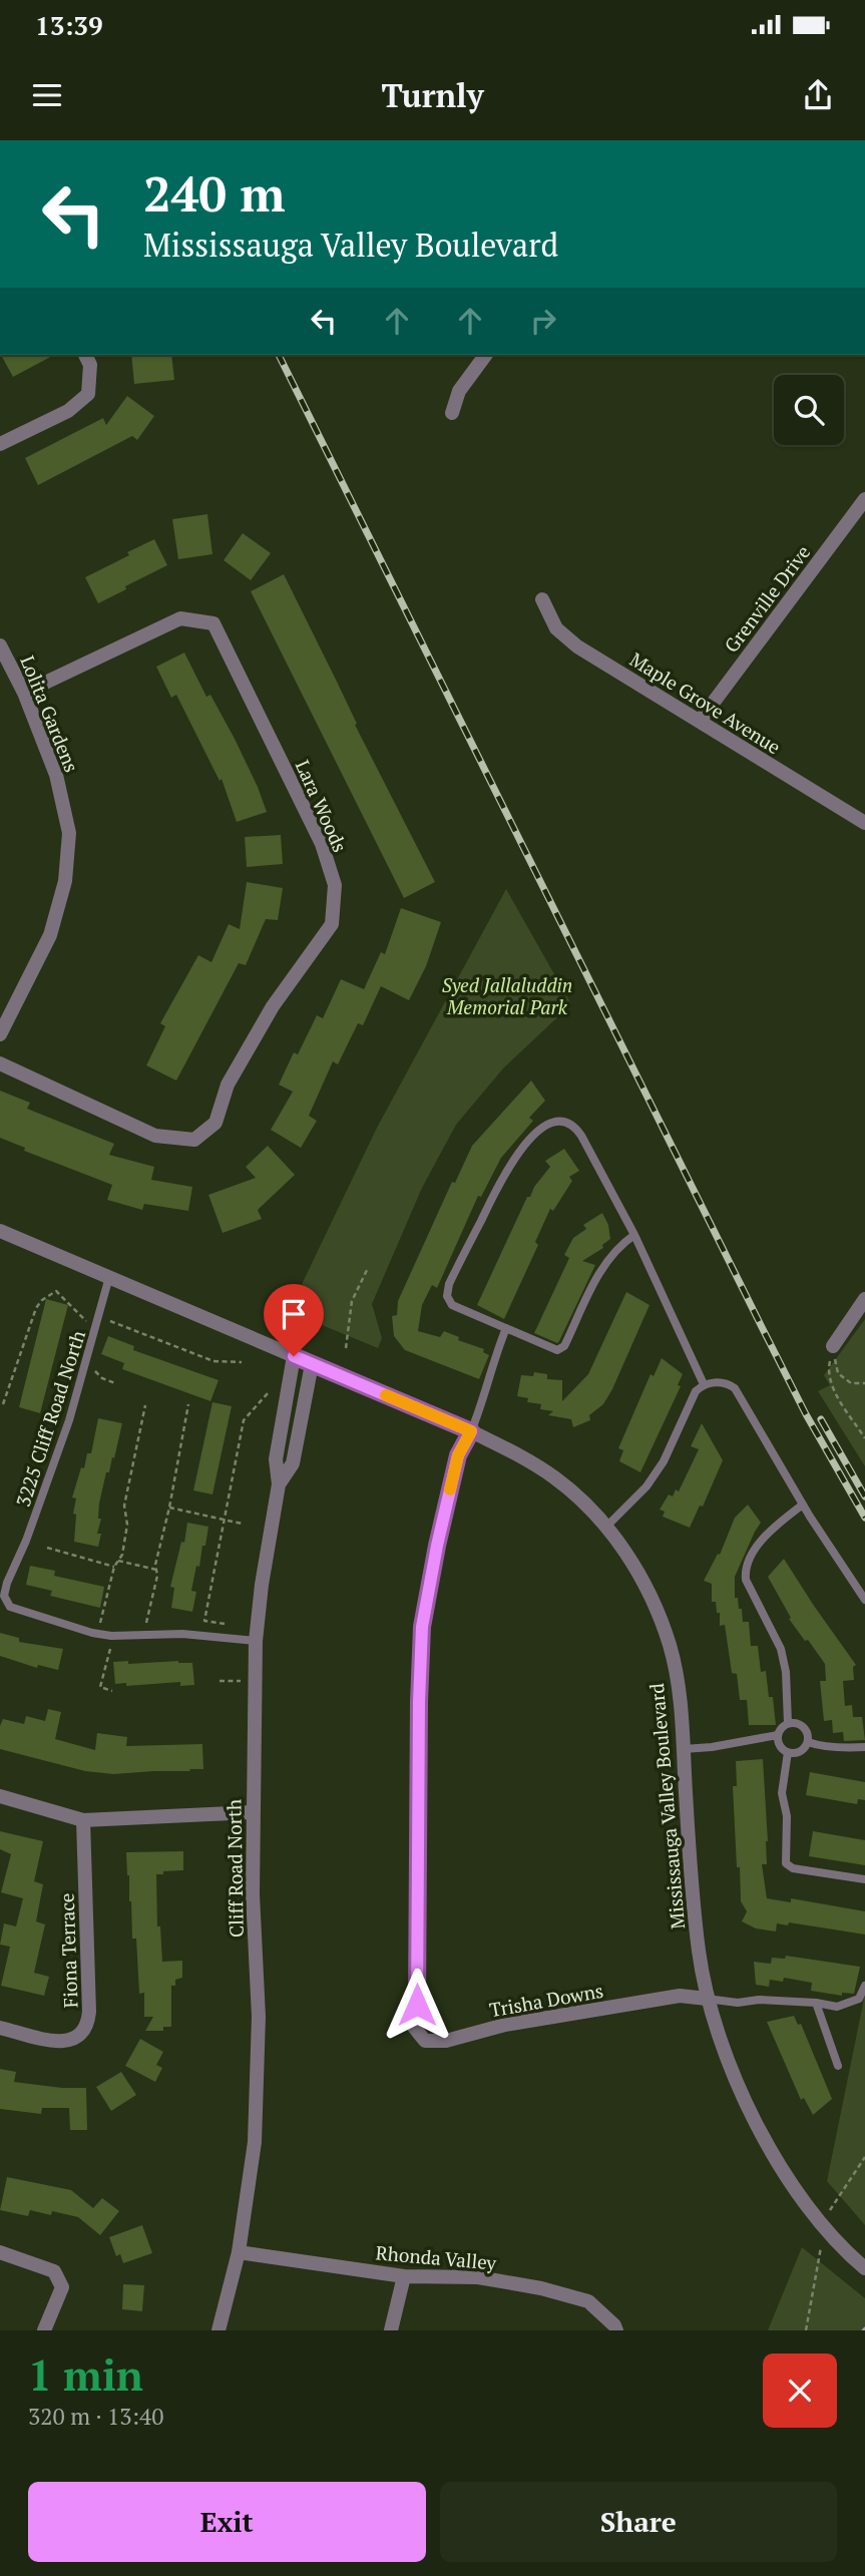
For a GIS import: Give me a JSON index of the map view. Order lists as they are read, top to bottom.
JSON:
{
  "streets": {
    "street": [
      "Grenville Drive",
      "Maple Grove Avenue",
      "Lolita Gardens",
      "Lara Woods",
      "Mississauga Valley Boulevard",
      "Cliff Road North",
      "Fiona Terrace",
      "Trisha Downs",
      "Rhonda Valley"
    ],
    "lane": ["3225 Cliff Road North"]
  },
  "crossings": [
    ["Grenville Drive", "Maple Grove Avenue"],
    ["Lolita Gardens", "Lara Woods"],
    ["3225 Cliff Road North", "Mississauga Valley Boulevard"],
    ["3225 Cliff Road North", "Cliff Road North"],
    ["Mississauga Valley Boulevard", "Cliff Road North"],
    ["Mississauga Valley Boulevard", "Trisha Downs"],
    ["Cliff Road North", "Rhonda Valley"]
  ],
  "parks": ["Syed Jallaluddin Memorial Park"],
  "page": {
    "status": "13:39",
    "header": "Turnly",
    "turn": ["240 m", "Mississauga Valley Boulevard"],
    "heading": ["1 min", "320 m · 13:40"],
    "buttons": ["Exit", "Share"]
  }
}
